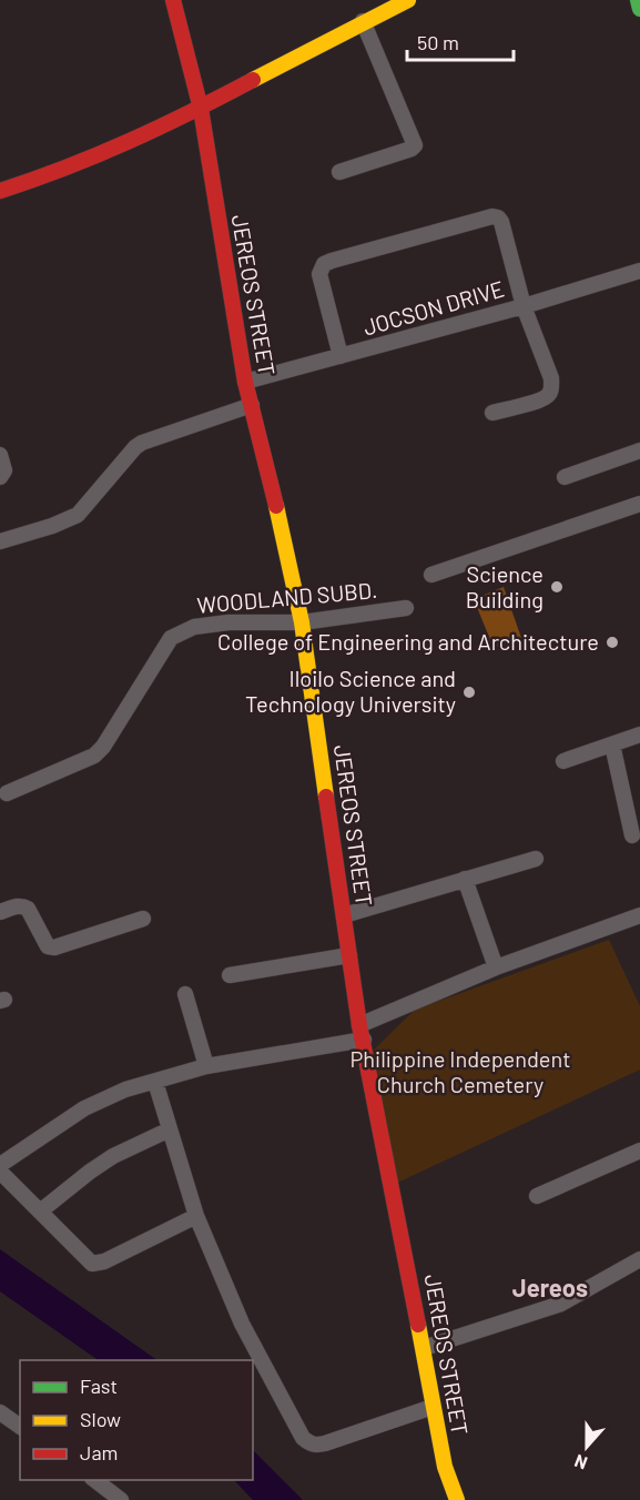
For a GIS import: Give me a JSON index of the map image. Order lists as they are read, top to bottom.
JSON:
{
  "streets": {
    "street": ["JEREOS STREET", "JOCSON DRIVE", "WOODLAND SUBD."]
  },
  "crossings": [
    ["JEREOS STREET", "JOCSON DRIVE"],
    ["JEREOS STREET", "WOODLAND SUBD."]
  ],
  "districts": ["Jereos"],
  "parks": ["Philippine Independent Church Cemetery"],
  "places": ["Science Building", "College of Engineering and Architecture", "Iloilo Science and Technology University"],
  "legend": ["Fast", "Slow", "Jam"],
  "scale_bar": "50 m",
  "north": "bottom"
}
